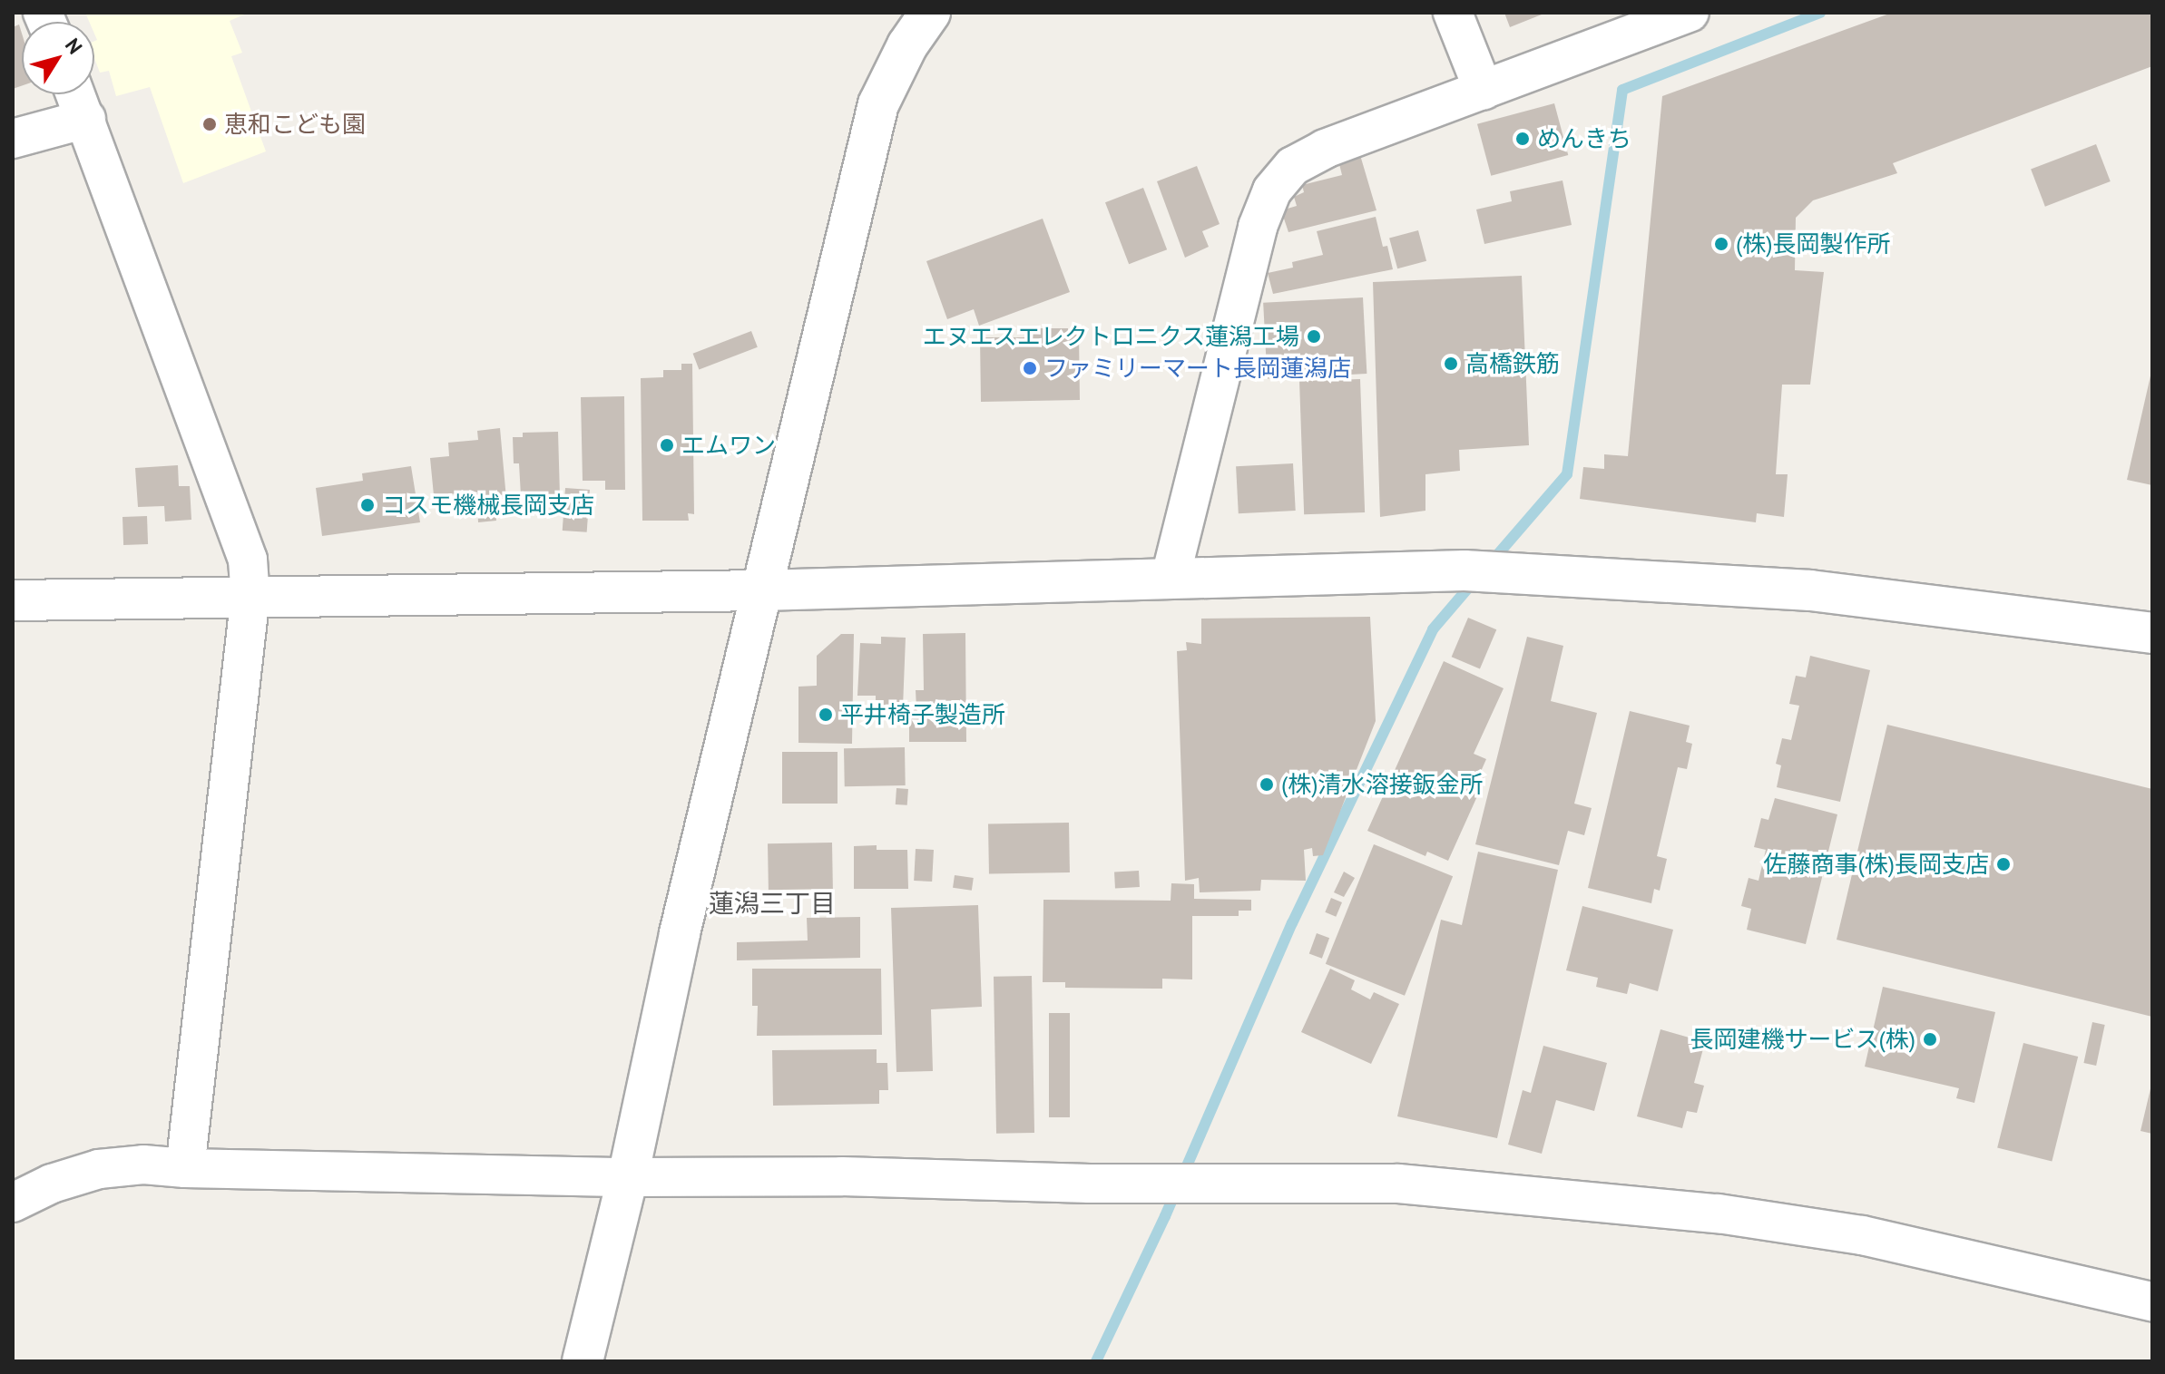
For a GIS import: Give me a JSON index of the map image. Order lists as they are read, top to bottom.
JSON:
{
  "districts": ["蓮潟三丁目"],
  "places": [
    "恵和こども園",
    "めんきち",
    "(株)長岡製作所",
    "エヌエスエレクトロニクス蓮潟工場",
    "高橋鉄筋",
    "ファミリーマート長岡蓮潟店",
    "エムワン",
    "コスモ機械長岡支店",
    "平井椅子製造所",
    "(株)清水溶接鈑金所",
    "佐藤商事(株)長岡支店",
    "長岡建機サービス(株)"
  ],
  "north": "top right"
}
